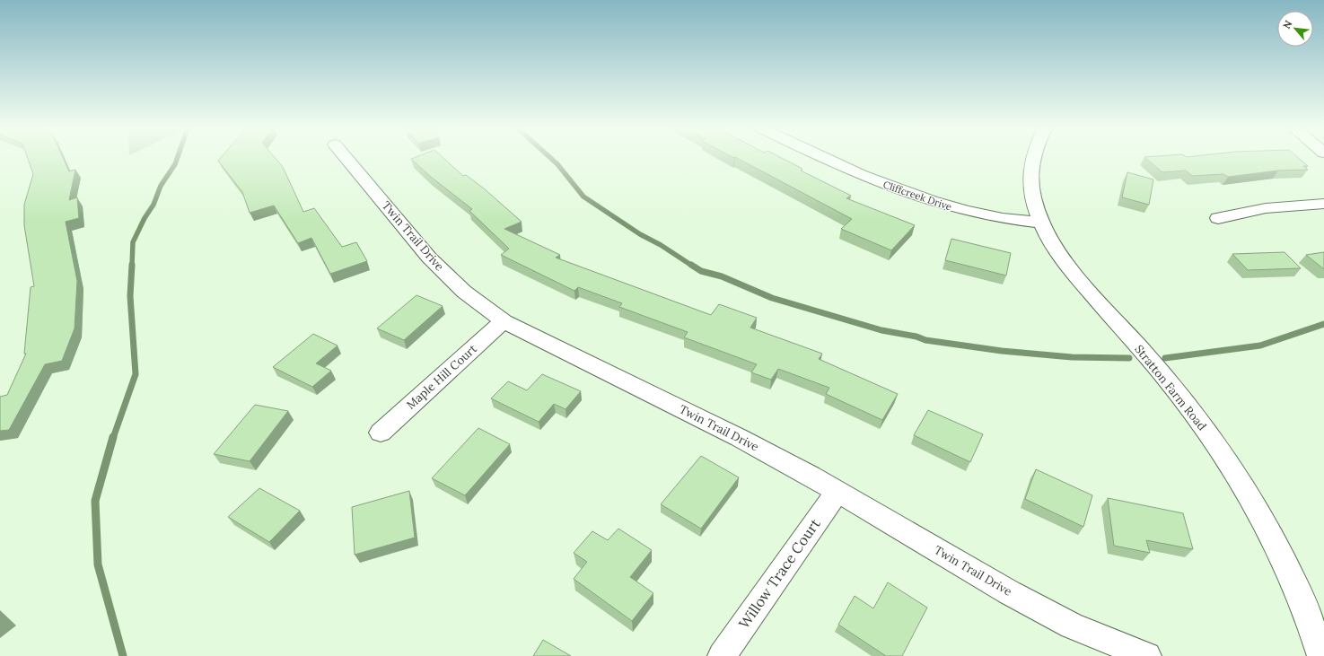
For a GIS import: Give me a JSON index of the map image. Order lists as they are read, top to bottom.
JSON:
{
  "streets": {
    "street": [
      "Cliffcreek Drive",
      "Twin Trail Drive",
      "Maple Hill Court",
      "Stratton Farm Road",
      "Willow Trace Court"
    ]
  },
  "crossings": [
    ["Cliffcreek Drive", "Stratton Farm Road"],
    ["Twin Trail Drive", "Maple Hill Court"],
    ["Twin Trail Drive", "Willow Trace Court"]
  ],
  "north": "top left"
}
